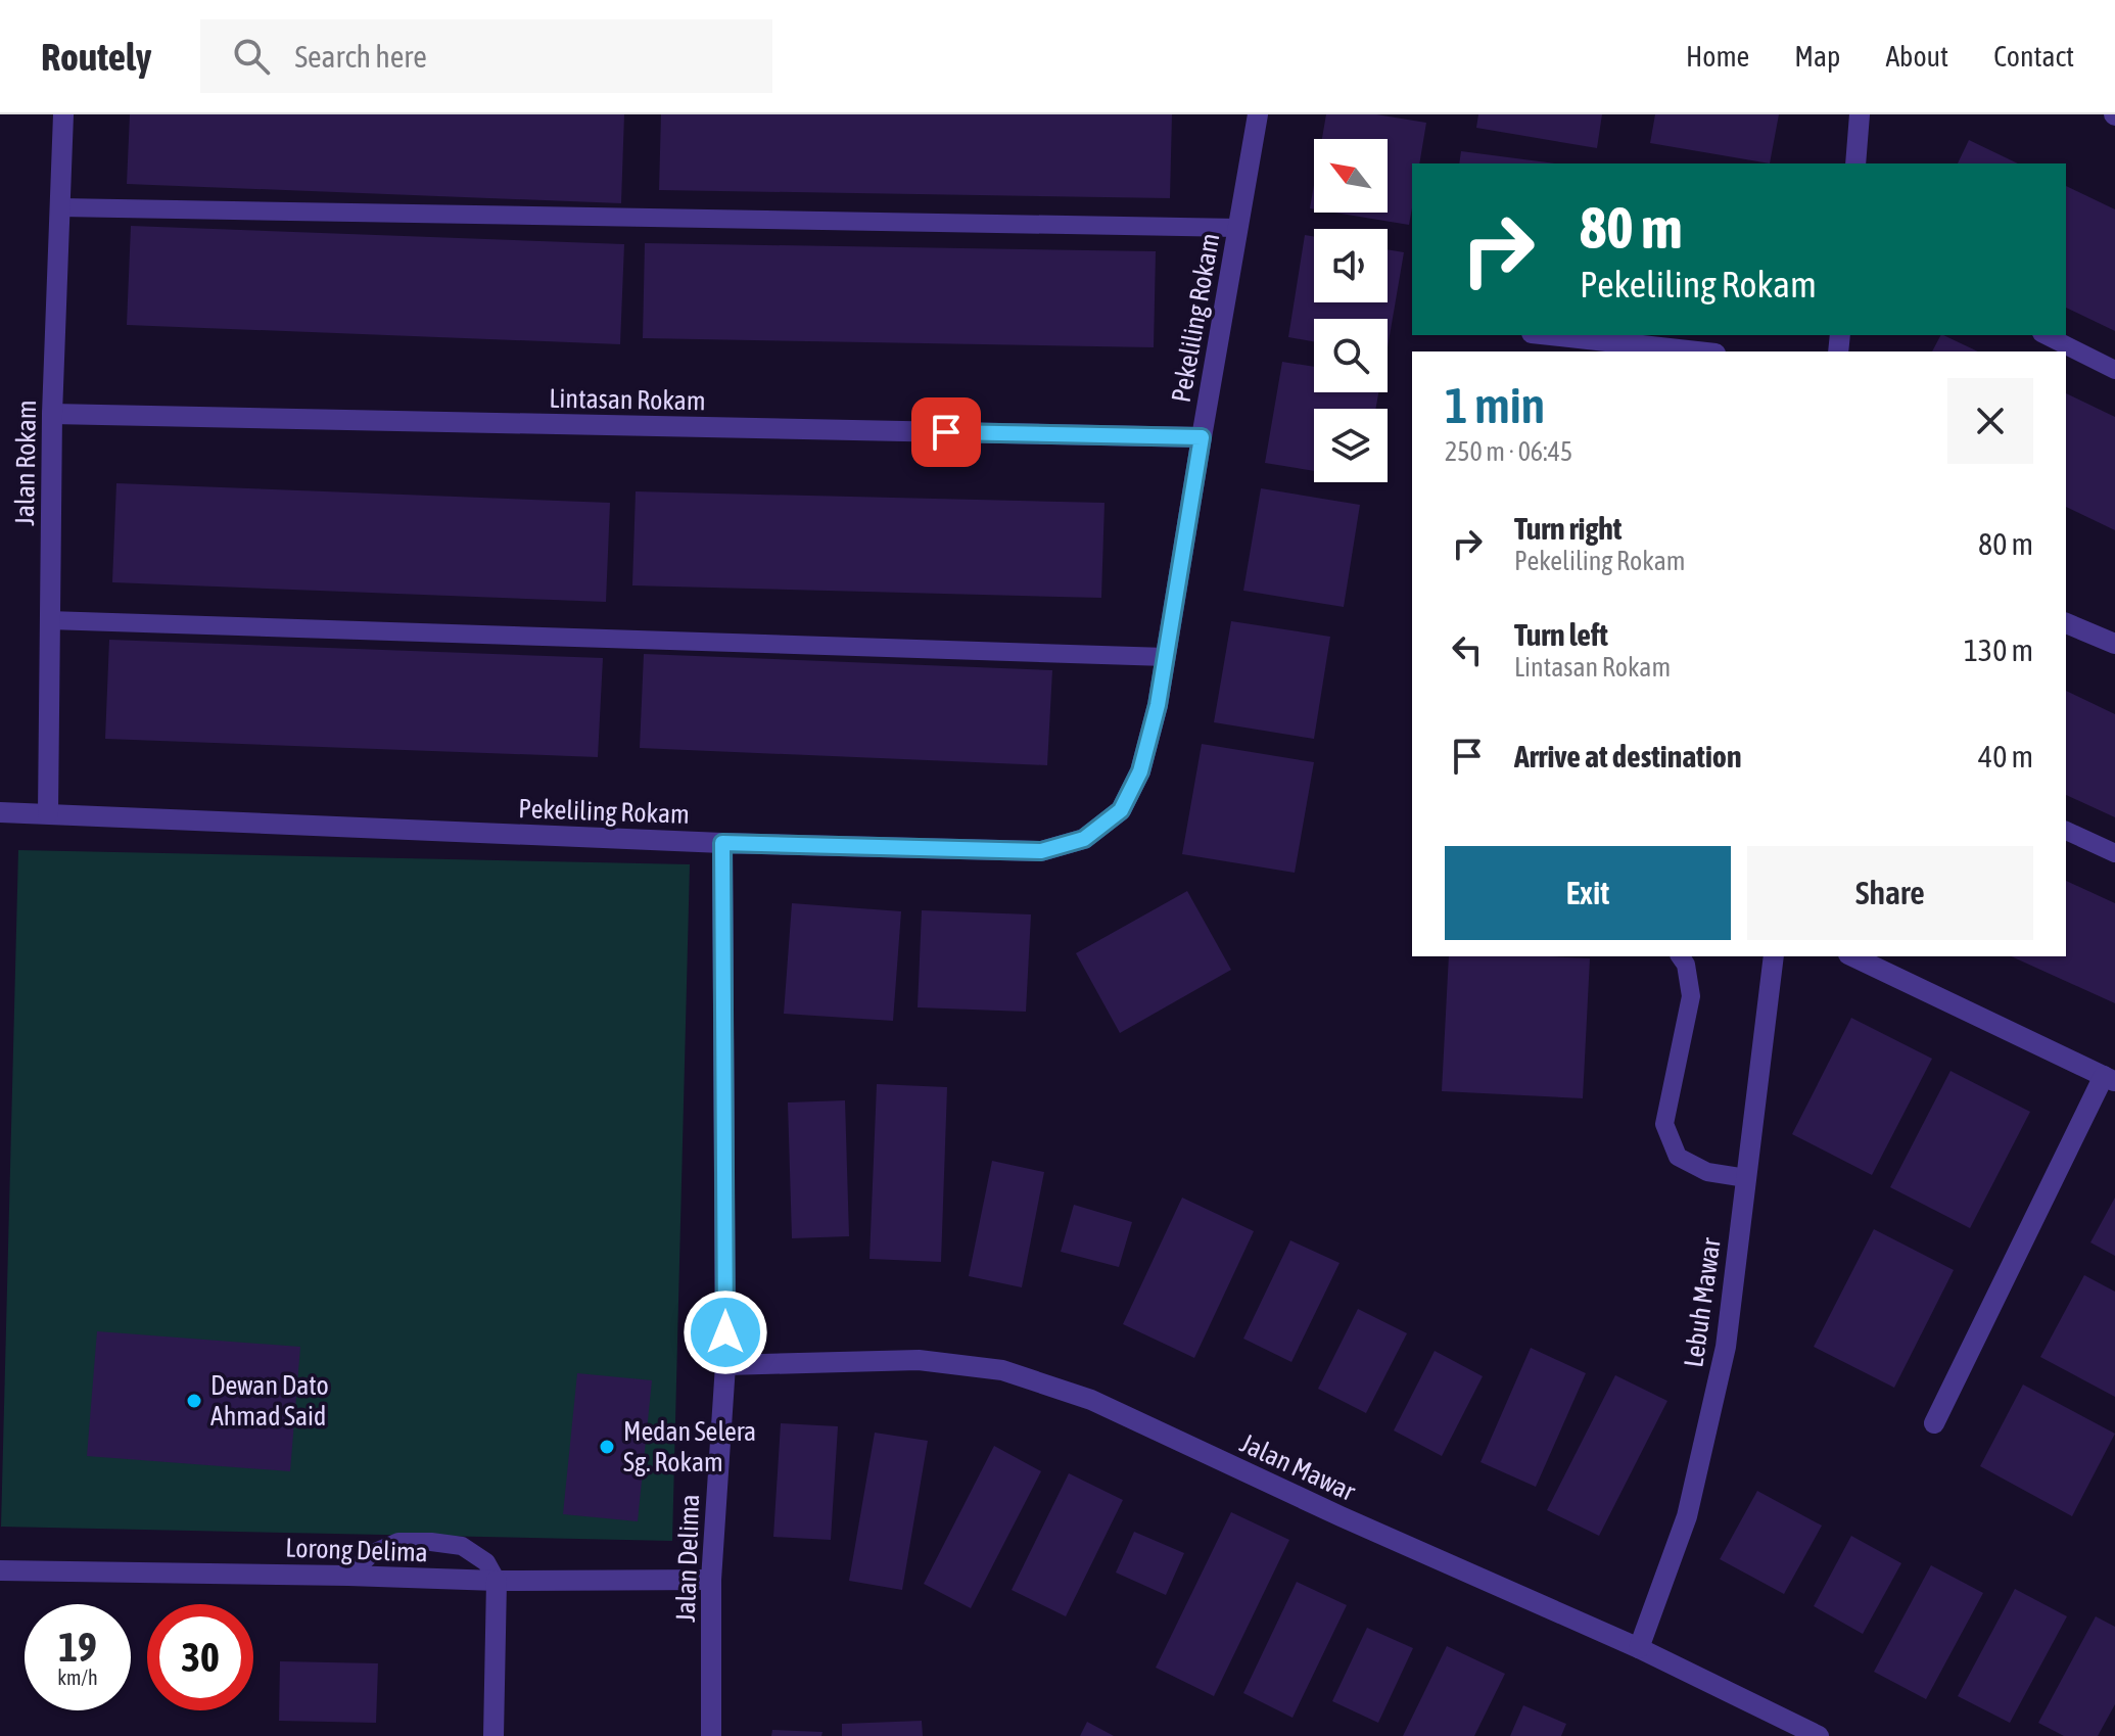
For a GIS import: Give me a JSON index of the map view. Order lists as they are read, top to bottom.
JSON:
{
  "streets": {
    "street": [
      "Pekeliling Rokam",
      "Lintasan Rokam",
      "Jalan Rokam",
      "Lebuh Mawar",
      "Jalan Mawar",
      "Lorong Delima",
      "Jalan Delima"
    ]
  },
  "crossings": [
    ["Pekeliling Rokam", "Lintasan Rokam"],
    ["Pekeliling Rokam", "Jalan Rokam"],
    ["Pekeliling Rokam", "Jalan Delima"],
    ["Lintasan Rokam", "Jalan Rokam"],
    ["Lebuh Mawar", "Jalan Mawar"],
    ["Jalan Mawar", "Jalan Delima"],
    ["Lorong Delima", "Jalan Delima"]
  ],
  "places": ["Dewan Dato Ahmad Said", "Medan Selera Sg. Rokam"],
  "north": "top left",
  "page": {
    "header": "Routely",
    "search": "Search here",
    "nav": [
      "Home",
      "Map",
      "About",
      "Contact"
    ],
    "turn": ["80 m", "Pekeliling Rokam"],
    "heading": ["1 min", "250 m · 06:45"],
    "list": [
      {
        "name": "Turn right",
        "note": "Pekeliling Rokam",
        "value": "80 m"
      },
      {
        "name": "Turn left",
        "note": "Lintasan Rokam",
        "value": "130 m"
      },
      {
        "name": "Arrive at destination",
        "value": "40 m"
      }
    ],
    "buttons": ["Exit", "Share"],
    "speed": "19 km/h",
    "limit": "30"
  }
}
